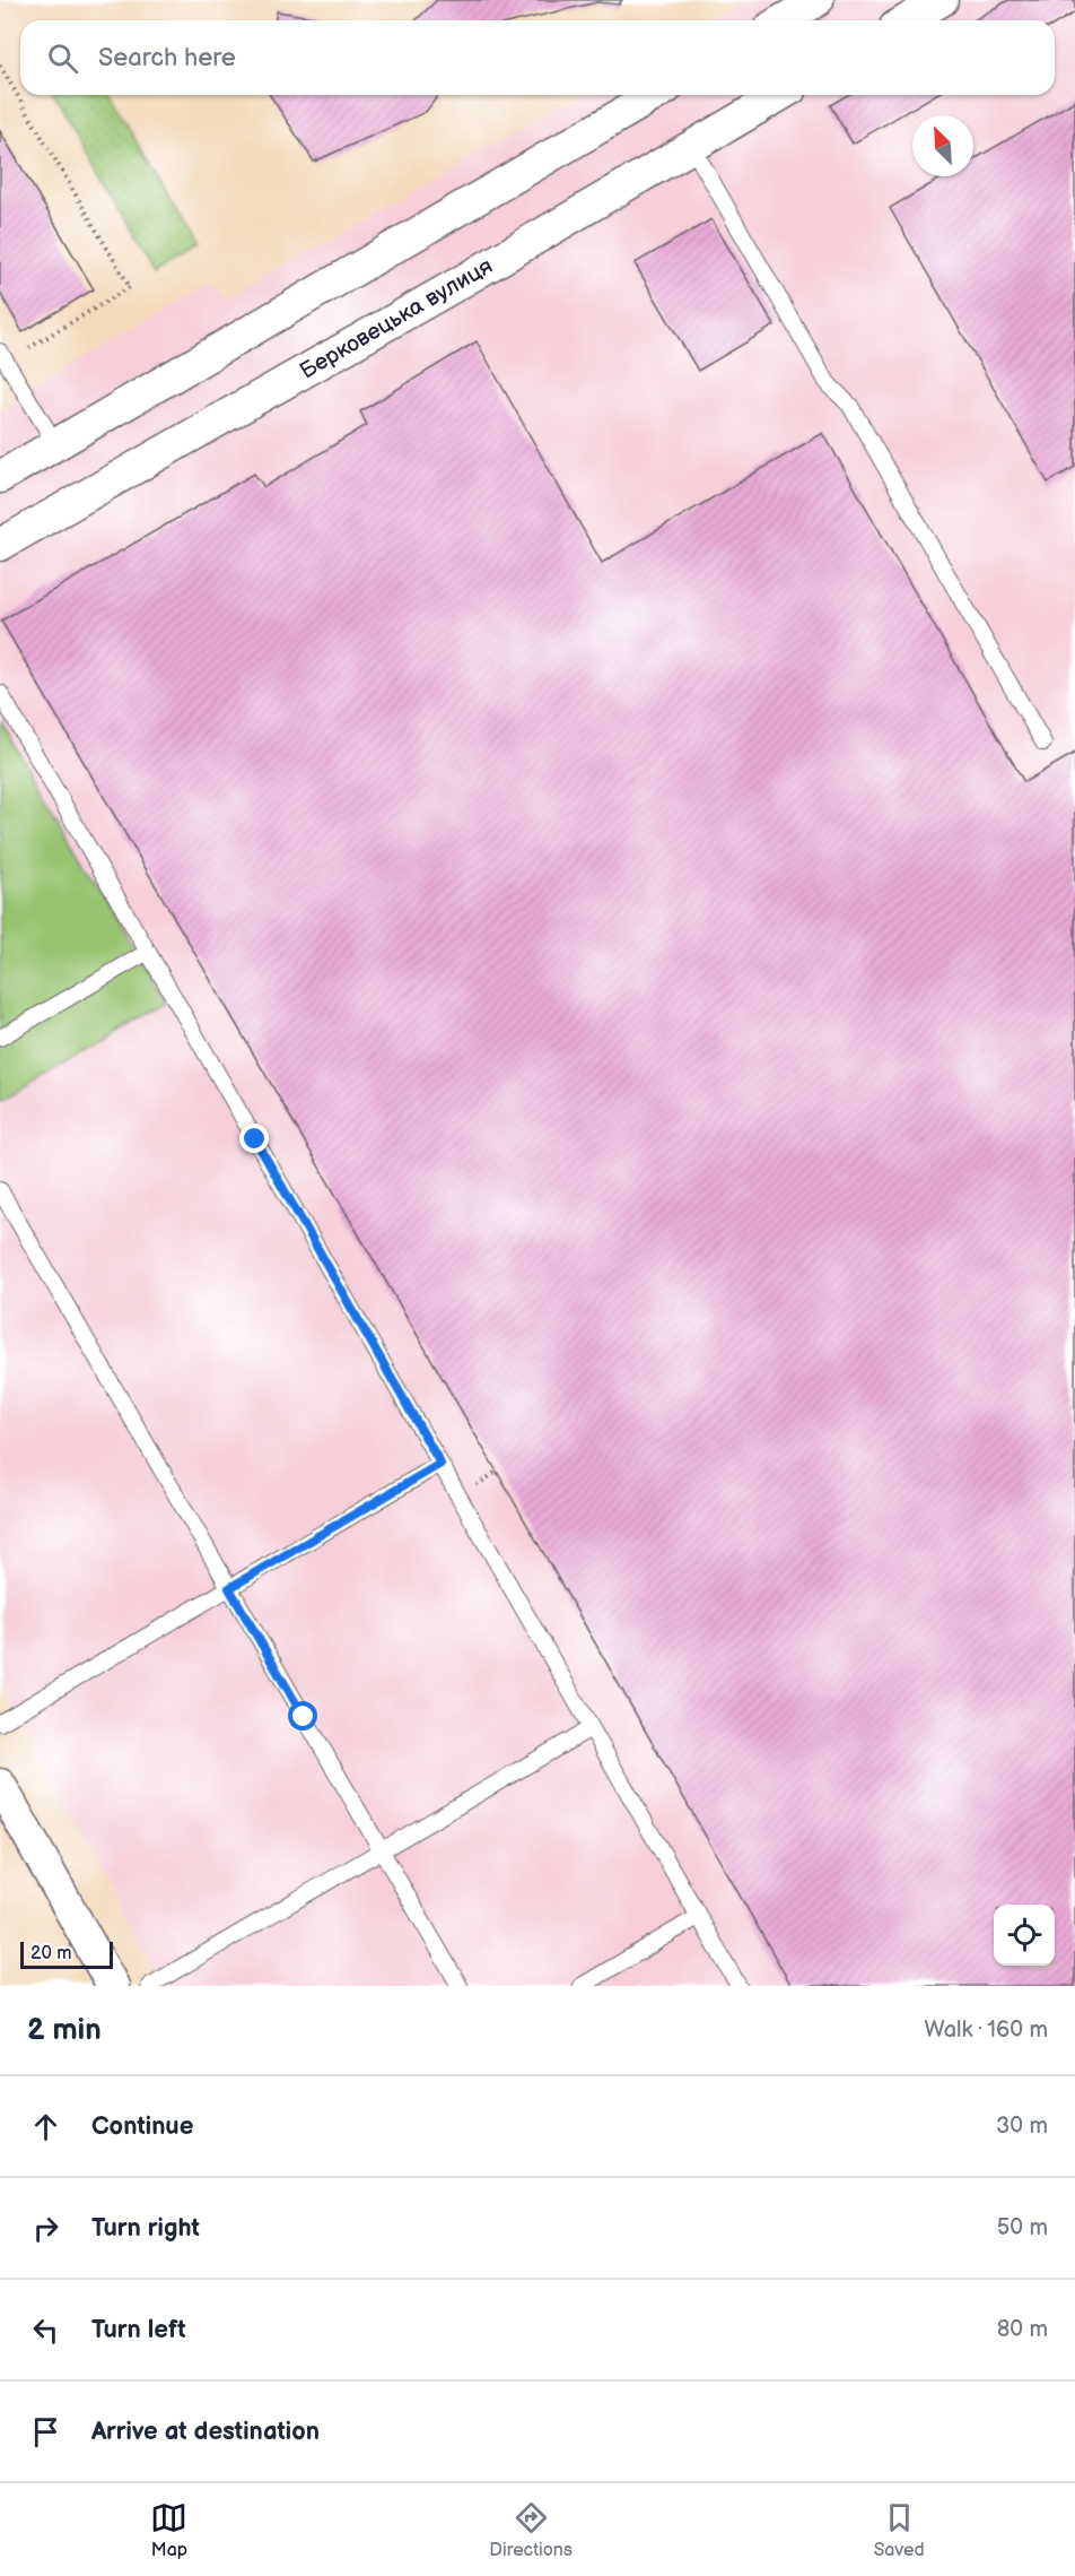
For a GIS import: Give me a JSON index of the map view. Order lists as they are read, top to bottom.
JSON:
{
  "streets": {
    "street": ["Берковецька вулиця"]
  },
  "scale_bar": "20 m",
  "north": "top left",
  "page": {
    "search": "Search here",
    "scale": "20 m",
    "heading": ["2 min", "Walk · 160 m"],
    "list": [
      ["Continue", "30 m"],
      ["Turn right", "50 m"],
      ["Turn left", "80 m"],
      "Arrive at destination"
    ],
    "nav": ["Map", "Directions", "Saved"]
  }
}
